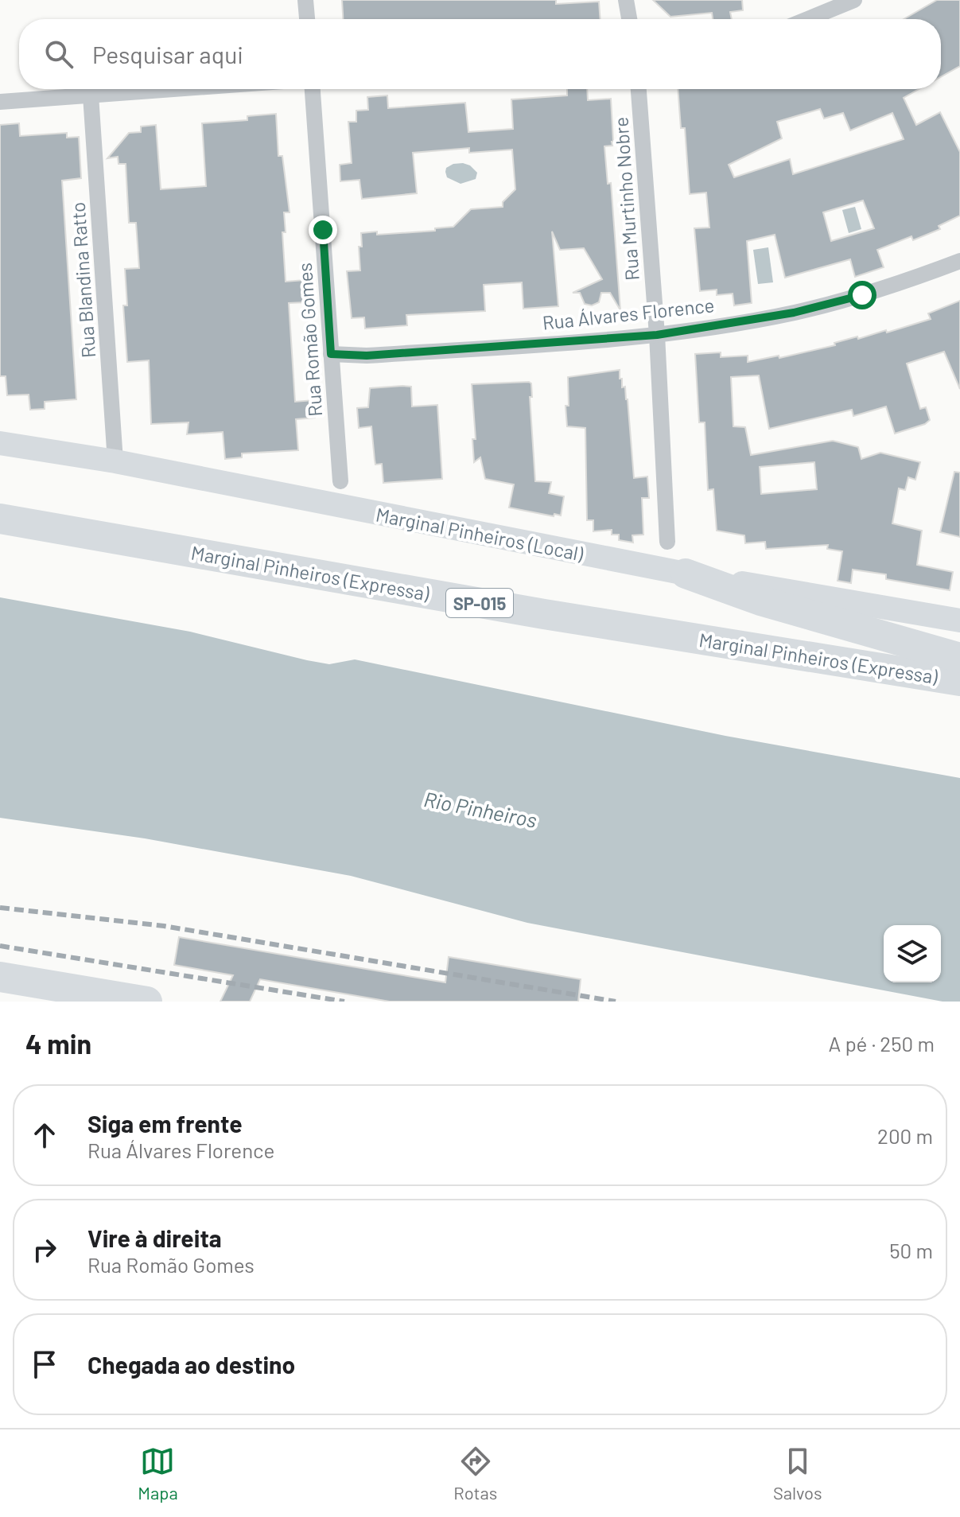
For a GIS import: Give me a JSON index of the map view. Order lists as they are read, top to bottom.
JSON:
{
  "streets": {
    "highway": ["Marginal Pinheiros (Expressa)", "SP-015"],
    "main road": ["Marginal Pinheiros (Local)"],
    "street": [
      "Rua Murtinho Nobre",
      "Rua Blandina Ratto",
      "Rua Álvares Florence",
      "Rua Romão Gomes"
    ]
  },
  "crossings": [
    ["Rua Murtinho Nobre", "Rua Álvares Florence"],
    ["Rua Blandina Ratto", "Marginal Pinheiros (Local)"],
    ["Rua Álvares Florence", "Rua Romão Gomes"]
  ],
  "water": ["Rio Pinheiros"],
  "page": {
    "search": "Pesquisar aqui",
    "heading": ["4 min", "A pé · 250 m"],
    "list": [
      ["Siga em frente", "Rua Álvares Florence", "200 m"],
      ["Vire à direita", "Rua Romão Gomes", "50 m"],
      "Chegada ao destino"
    ],
    "nav": ["Mapa", "Rotas", "Salvos"]
  }
}
